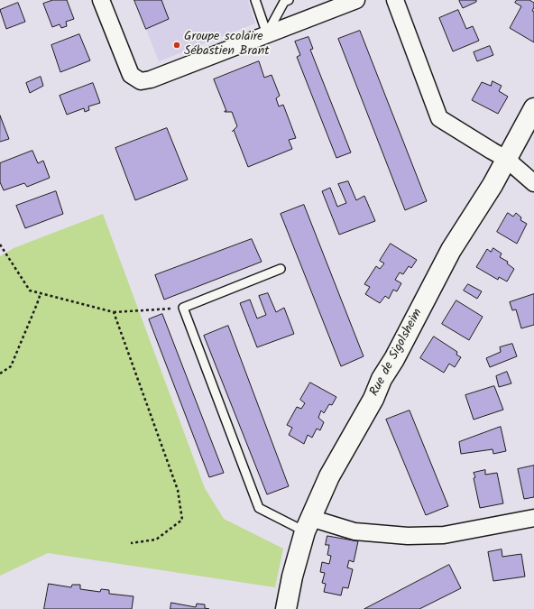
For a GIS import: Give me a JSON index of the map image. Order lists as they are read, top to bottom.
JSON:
{
  "streets": {
    "street": ["Rue de Sigolsheim"]
  },
  "places": ["Groupe scolaire Sébastien Brant"]
}
